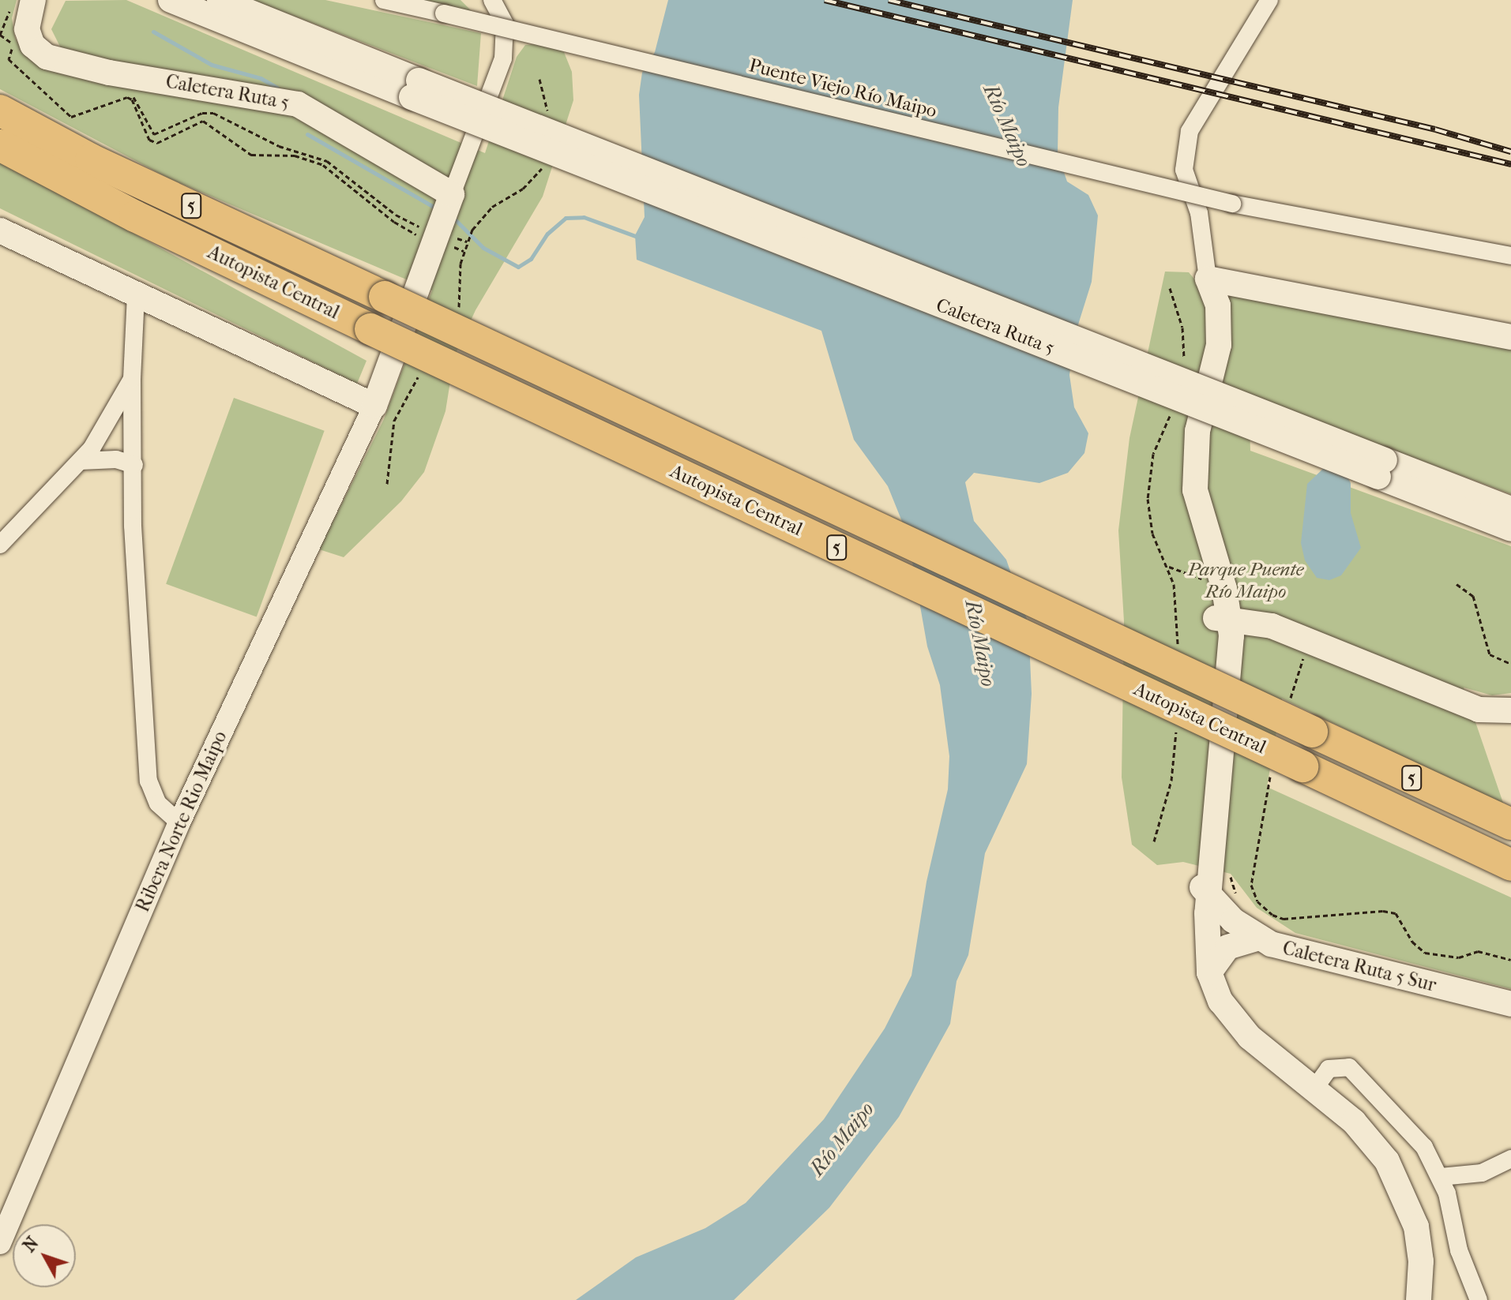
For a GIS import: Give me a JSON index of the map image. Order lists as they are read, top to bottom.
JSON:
{
  "streets": {
    "highway": ["5", "Autopista Central"],
    "main road": ["Caletera Ruta 5", "Caletera Ruta 5 Sur"],
    "street": ["Puente Viejo Río Maipo", "Ribera Norte Rio Maipo"]
  },
  "water": ["Río Maipo"],
  "parks": ["Parque Puente Río Maipo"],
  "north": "top left"
}
